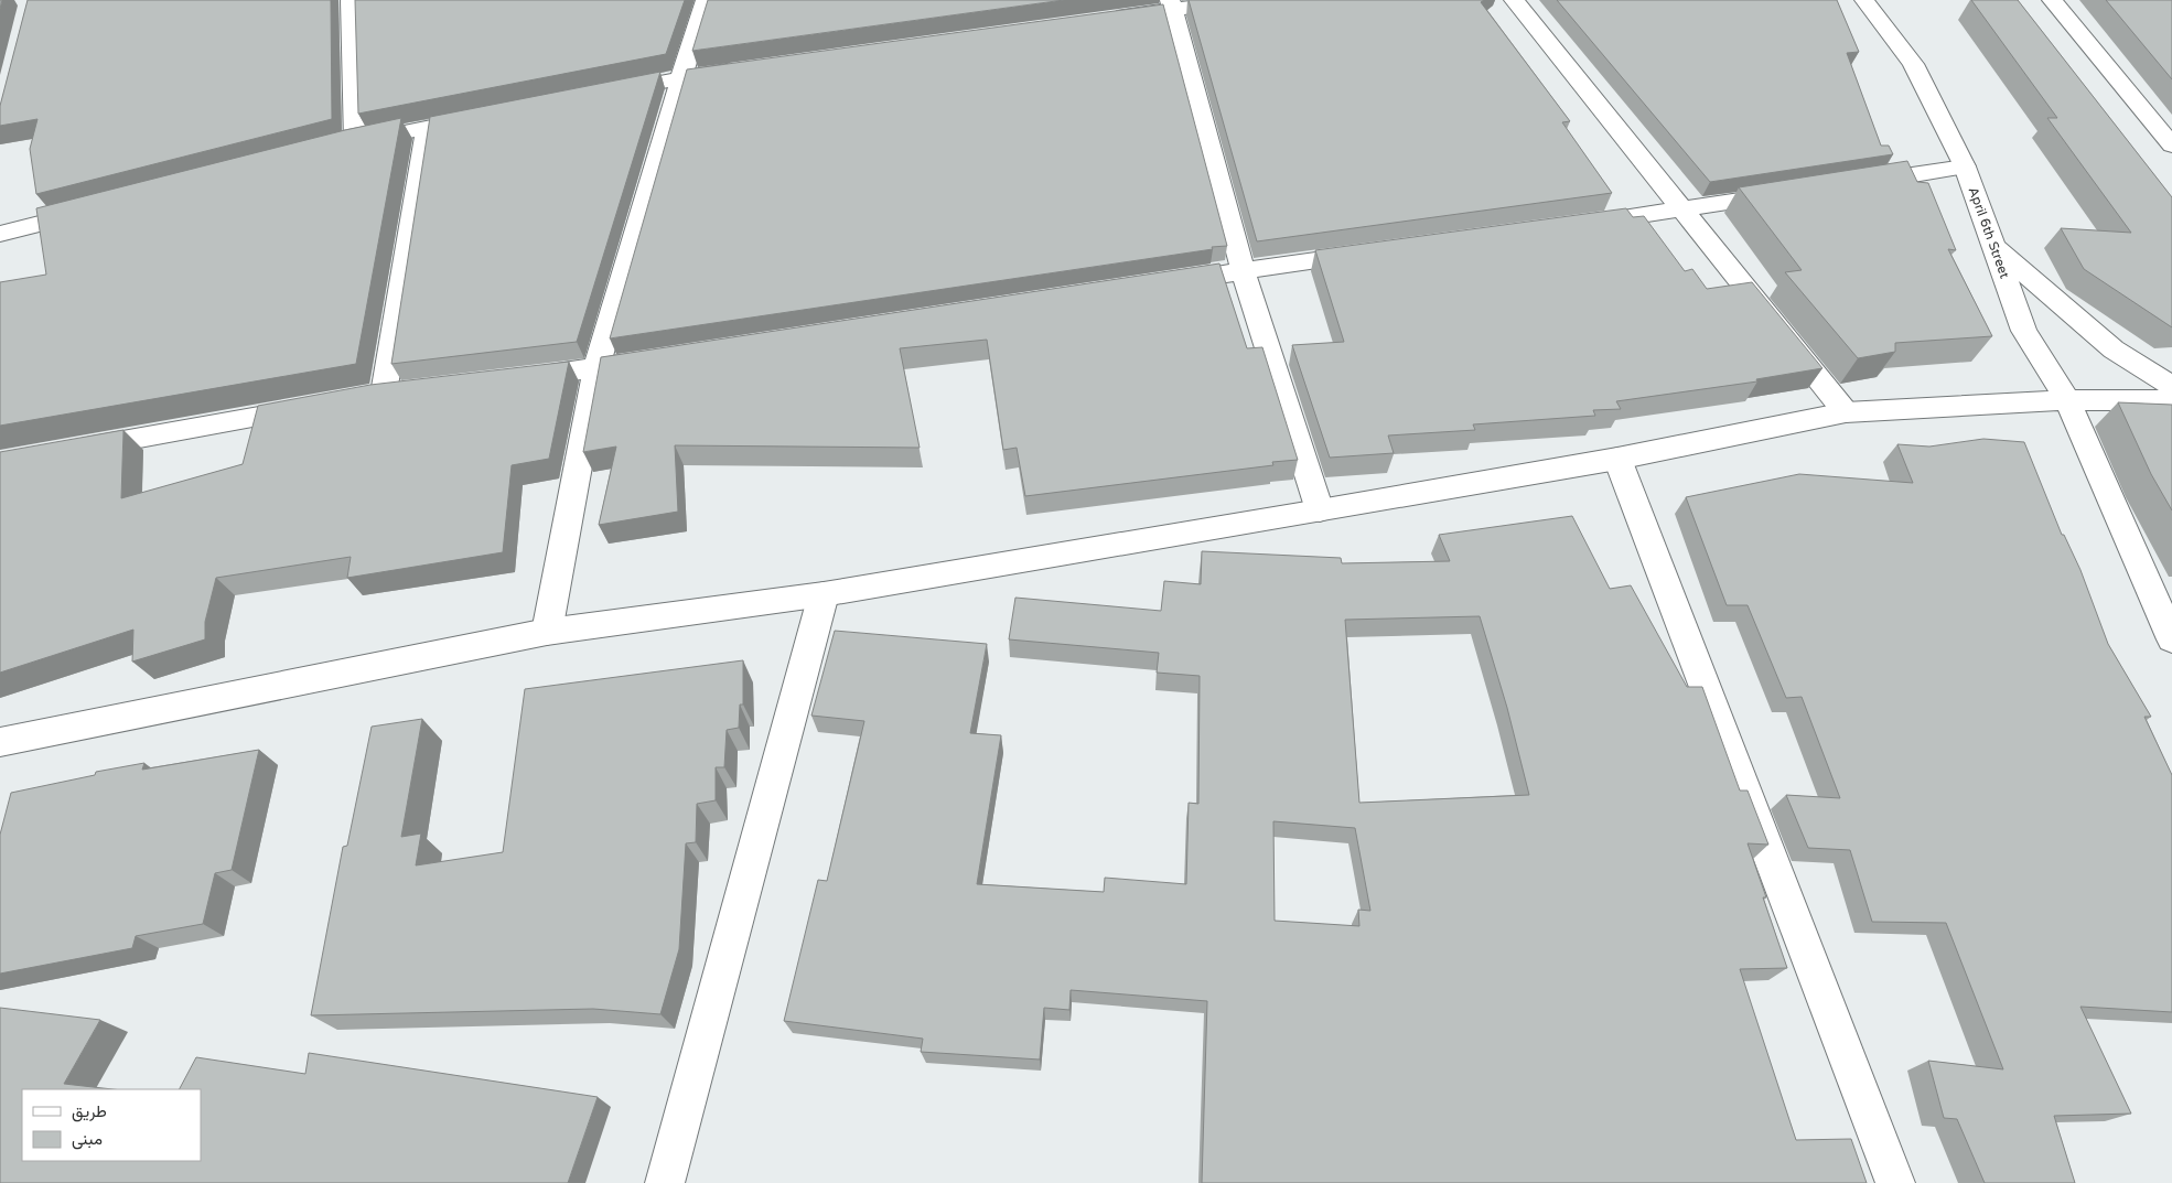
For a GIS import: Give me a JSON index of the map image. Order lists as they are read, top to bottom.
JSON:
{
  "streets": {
    "street": ["April 6th Street"]
  },
  "legend": ["طريق", "مبنى"]
}
